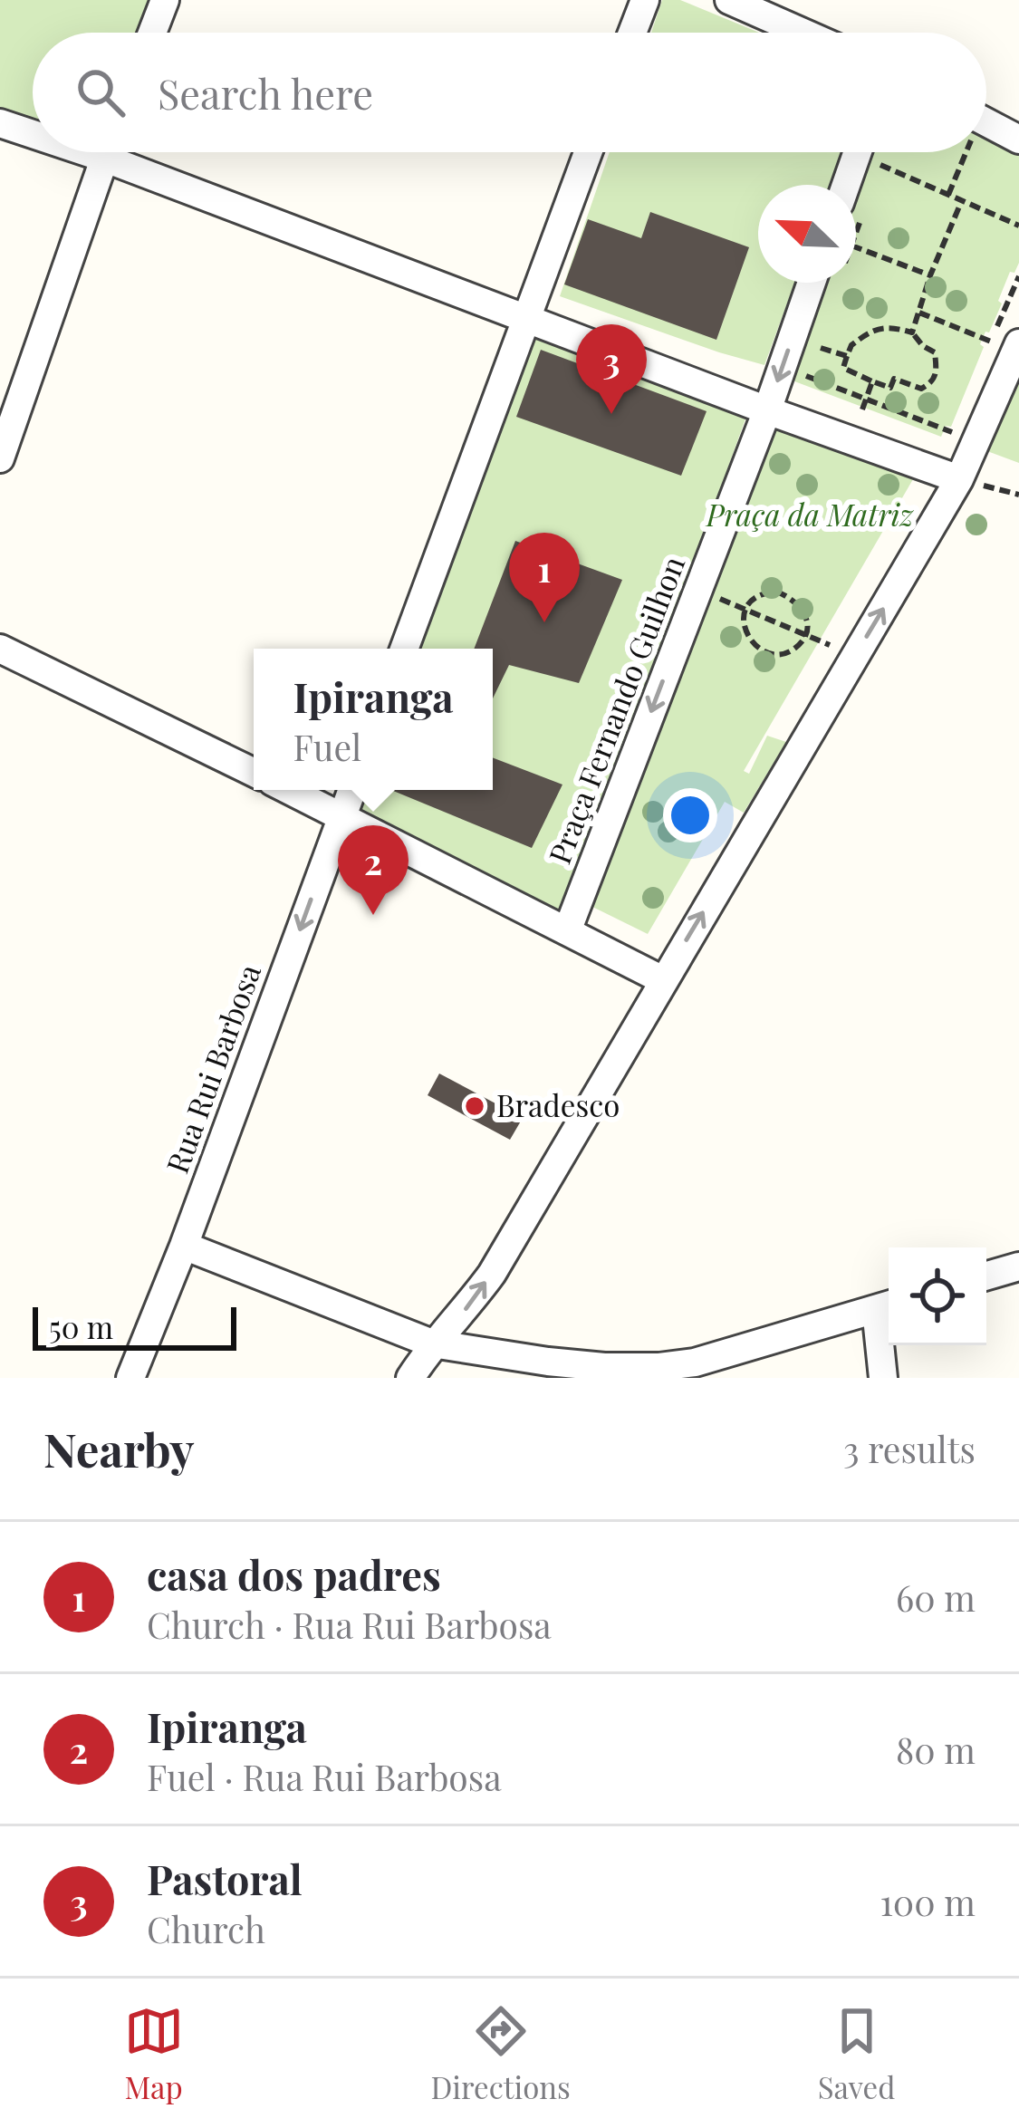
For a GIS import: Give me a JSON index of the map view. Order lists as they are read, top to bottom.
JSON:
{
  "streets": {
    "street": ["Praça Fernando Guilhon", "Rua Rui Barbosa"]
  },
  "one_way": ["Rua Rui Barbosa"],
  "parks": ["Praça da Matriz"],
  "places": ["Bradesco"],
  "scale_bar": "50 m",
  "north": "top left",
  "page": {
    "search": "Search here",
    "pins": ["3", "1", "2"],
    "popup": ["Ipiranga", "Fuel"],
    "scale": "50 m",
    "heading": ["Nearby", "3 results"],
    "list": [
      {
        "mark": "1",
        "name": "casa dos padres",
        "note": "Church · Rua Rui Barbosa",
        "value": "60 m"
      },
      {
        "mark": "2",
        "name": "Ipiranga",
        "note": "Fuel · Rua Rui Barbosa",
        "value": "80 m"
      },
      {
        "mark": "3",
        "name": "Pastoral",
        "note": "Church",
        "value": "100 m"
      }
    ],
    "nav": ["Map", "Directions", "Saved"]
  }
}
